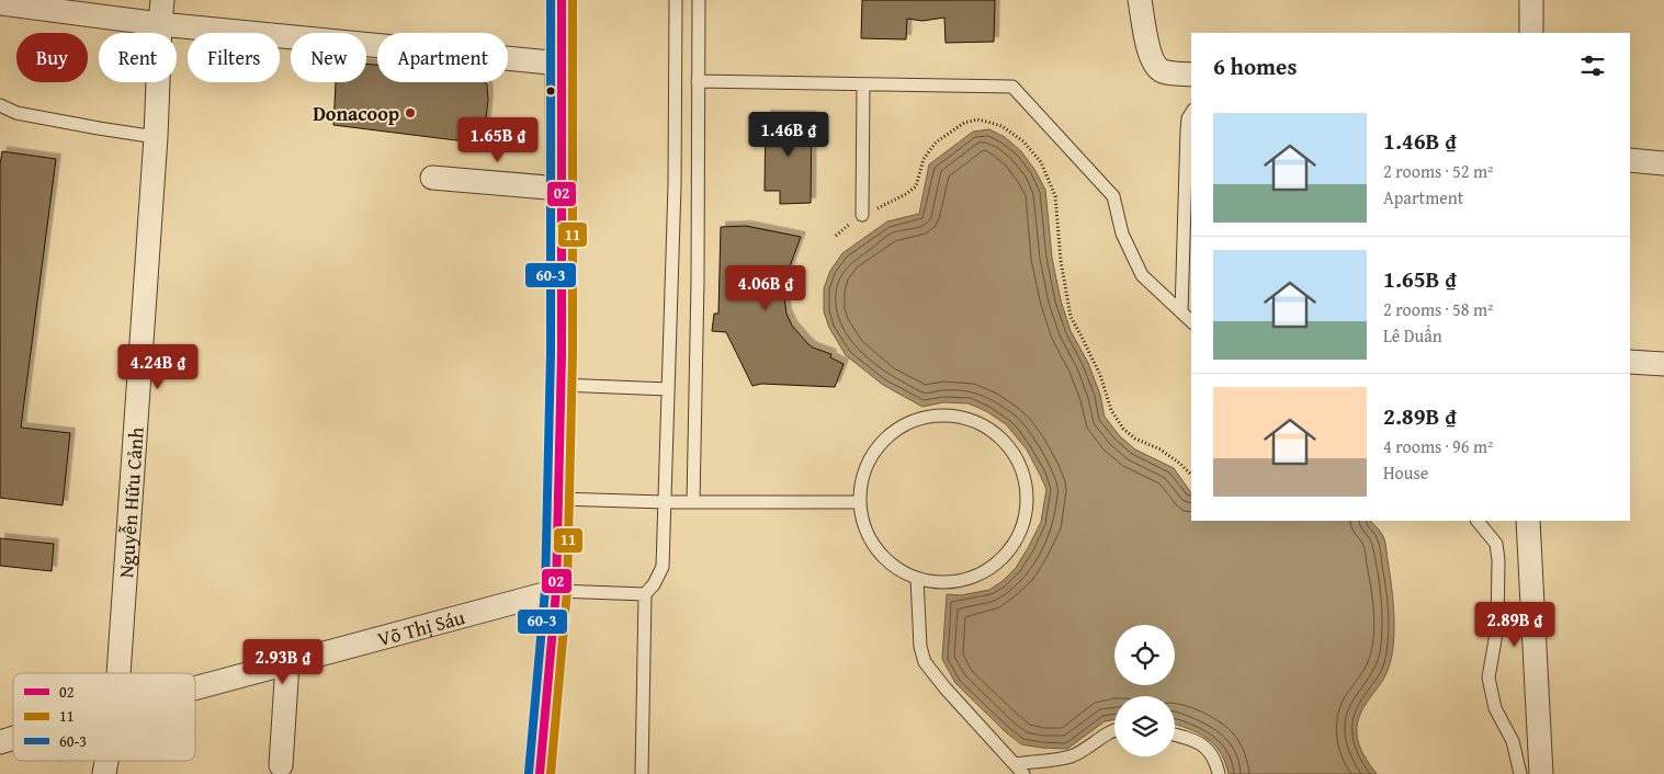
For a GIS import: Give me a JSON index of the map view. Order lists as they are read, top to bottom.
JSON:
{
  "streets": {
    "street": ["Nguyễn Hữu Cảnh", "Võ Thị Sáu"]
  },
  "places": ["Donacoop"],
  "lines": ["transit line 02", "transit line 11", "transit line 60-3"],
  "legend": ["02", "11", "60-3"],
  "page": {
    "chip": [
      "Buy",
      "Rent",
      "Filters",
      "New",
      "Apartment"
    ],
    "heading": "6 homes",
    "list": [
      {
        "name": "1.46B ₫",
        "note": "2 rooms · 52 m² · Apartment"
      },
      {
        "name": "1.65B ₫",
        "note": "2 rooms · 58 m² · Lê Duẩn"
      },
      {
        "name": "2.89B ₫",
        "note": "4 rooms · 96 m² · House"
      }
    ],
    "price": [
      "1.46B ₫",
      "1.65B ₫",
      "4.06B ₫",
      "4.24B ₫",
      "2.89B ₫",
      "2.93B ₫"
    ]
  }
}
